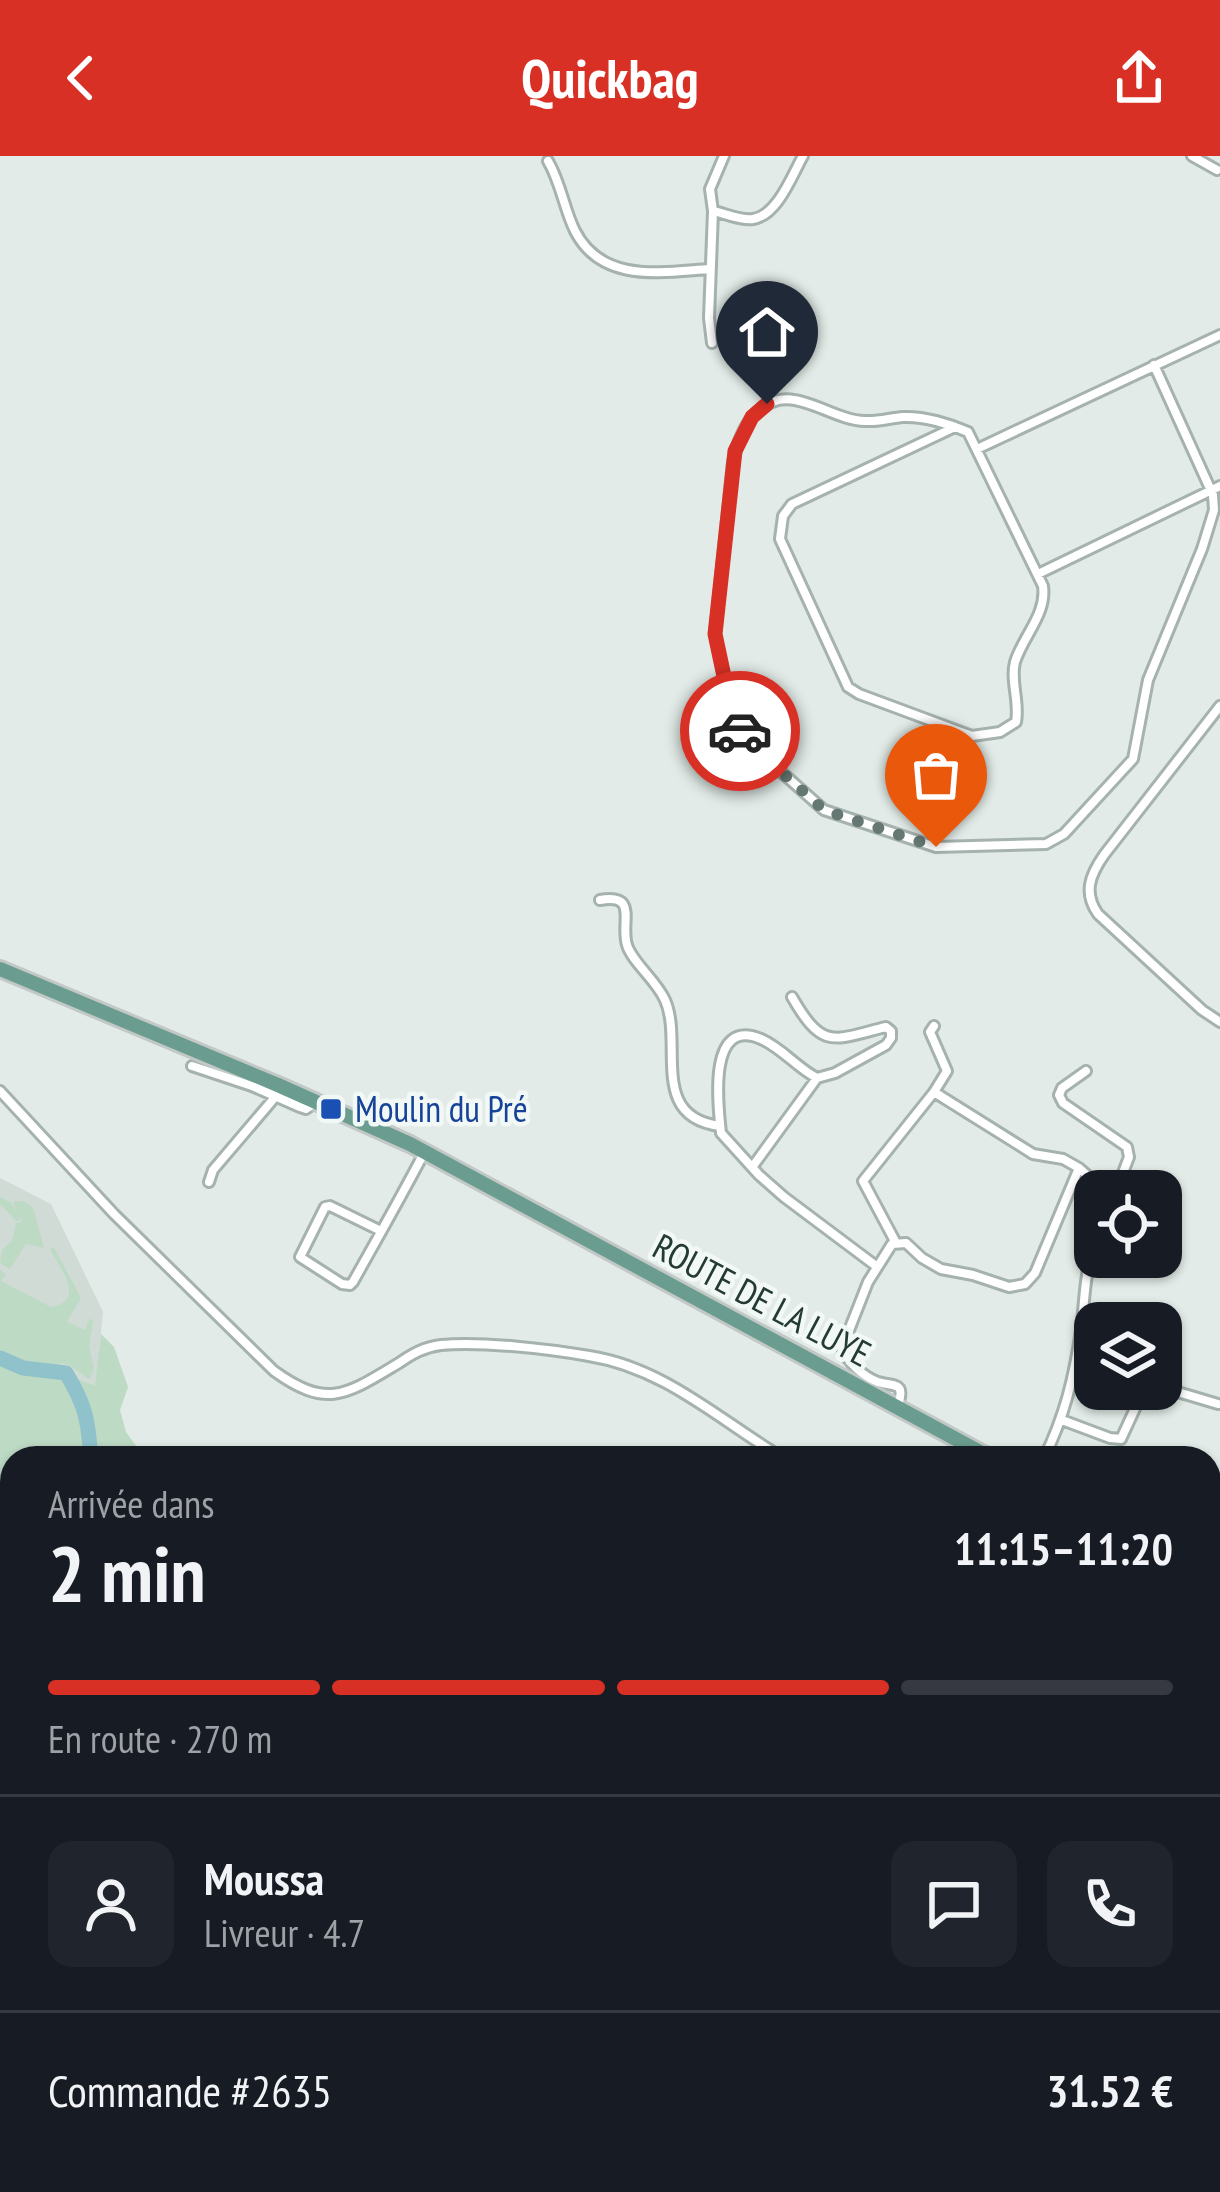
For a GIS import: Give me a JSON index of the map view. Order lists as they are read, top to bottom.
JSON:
{
  "streets": {
    "main road": ["ROUTE DE LA LUYE"]
  },
  "places": {
    "transit": ["Moulin du Pré"]
  },
  "page": {
    "header": "Quickbag",
    "heading": ["2 min", "Arrivée dans", "11:15–11:20"],
    "panel": [
      "Moussa",
      "Livreur · 4.7",
      "Commande #2635",
      "31.52 €"
    ],
    "bar": "En route · 270 m"
  }
}
